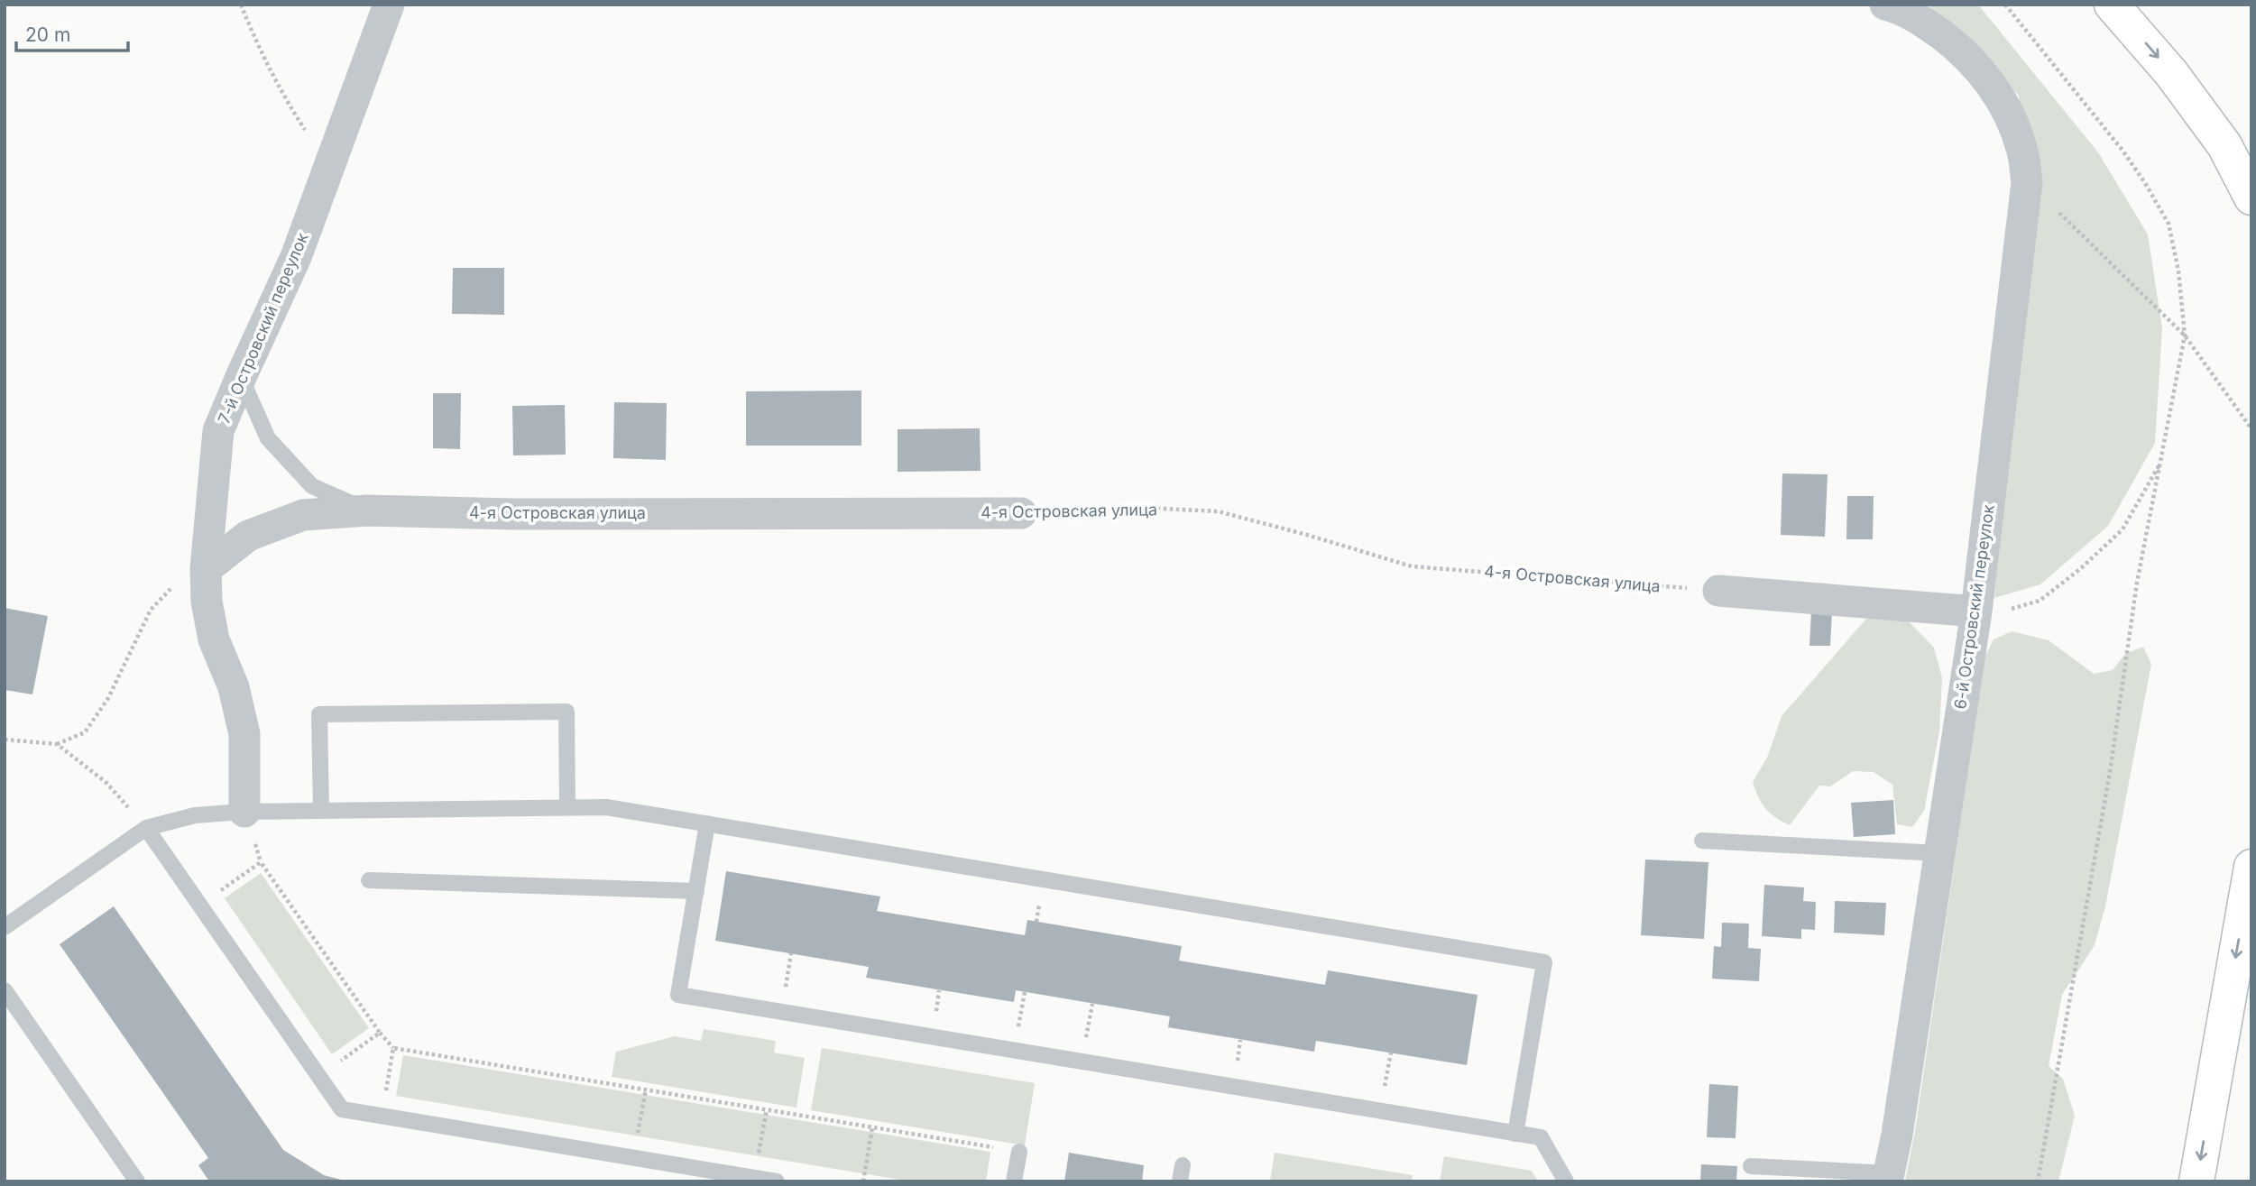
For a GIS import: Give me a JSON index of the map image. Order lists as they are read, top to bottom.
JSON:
{
  "streets": {
    "street": ["7-й Островский переулок", "4-я Островская улица", "6-й Островский переулок"]
  },
  "crossings": [
    ["7-й Островский переулок", "4-я Островская улица"]
  ],
  "scale_bar": "20 m"
}
